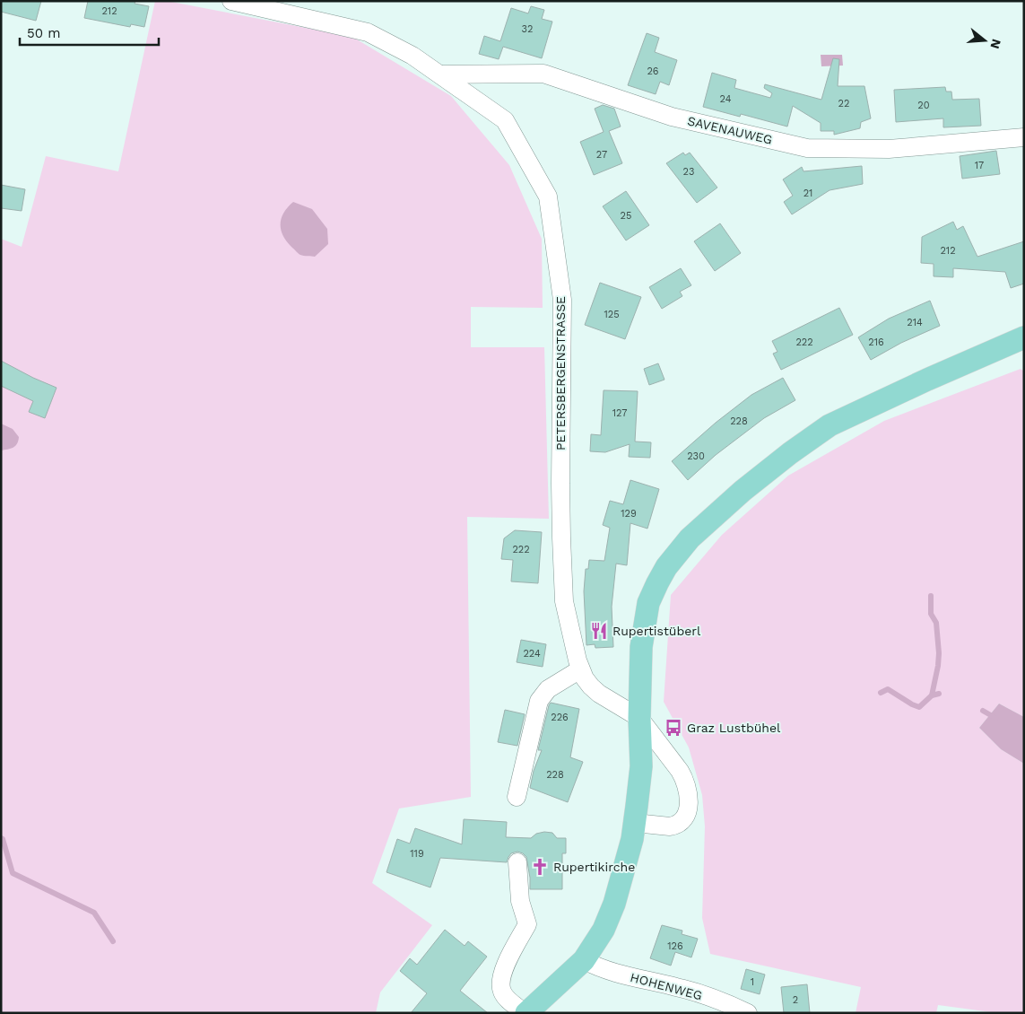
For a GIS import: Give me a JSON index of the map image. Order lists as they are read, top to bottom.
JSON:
{
  "streets": {
    "street": ["SAVENAUWEG", "PETERSBERGENSTRASSE", "HOHENWEG"]
  },
  "crossings": [
    ["SAVENAUWEG", "PETERSBERGENSTRASSE"]
  ],
  "places": {
    "restaurant": ["Rupertistüberl"],
    "bus stop": ["Graz Lustbühel"],
    "church": ["Rupertikirche"]
  },
  "house_numbers": [
    "212",
    "32",
    "26",
    "24",
    "22",
    "20",
    "27",
    "17",
    "23",
    "21",
    "25",
    "212",
    "125",
    "214",
    "222",
    "216",
    "127",
    "228",
    "230",
    "129",
    "222",
    "224",
    "226",
    "228",
    "119",
    "126",
    "1",
    "2"
  ],
  "scale_bar": "50 m",
  "north": "right"
}
